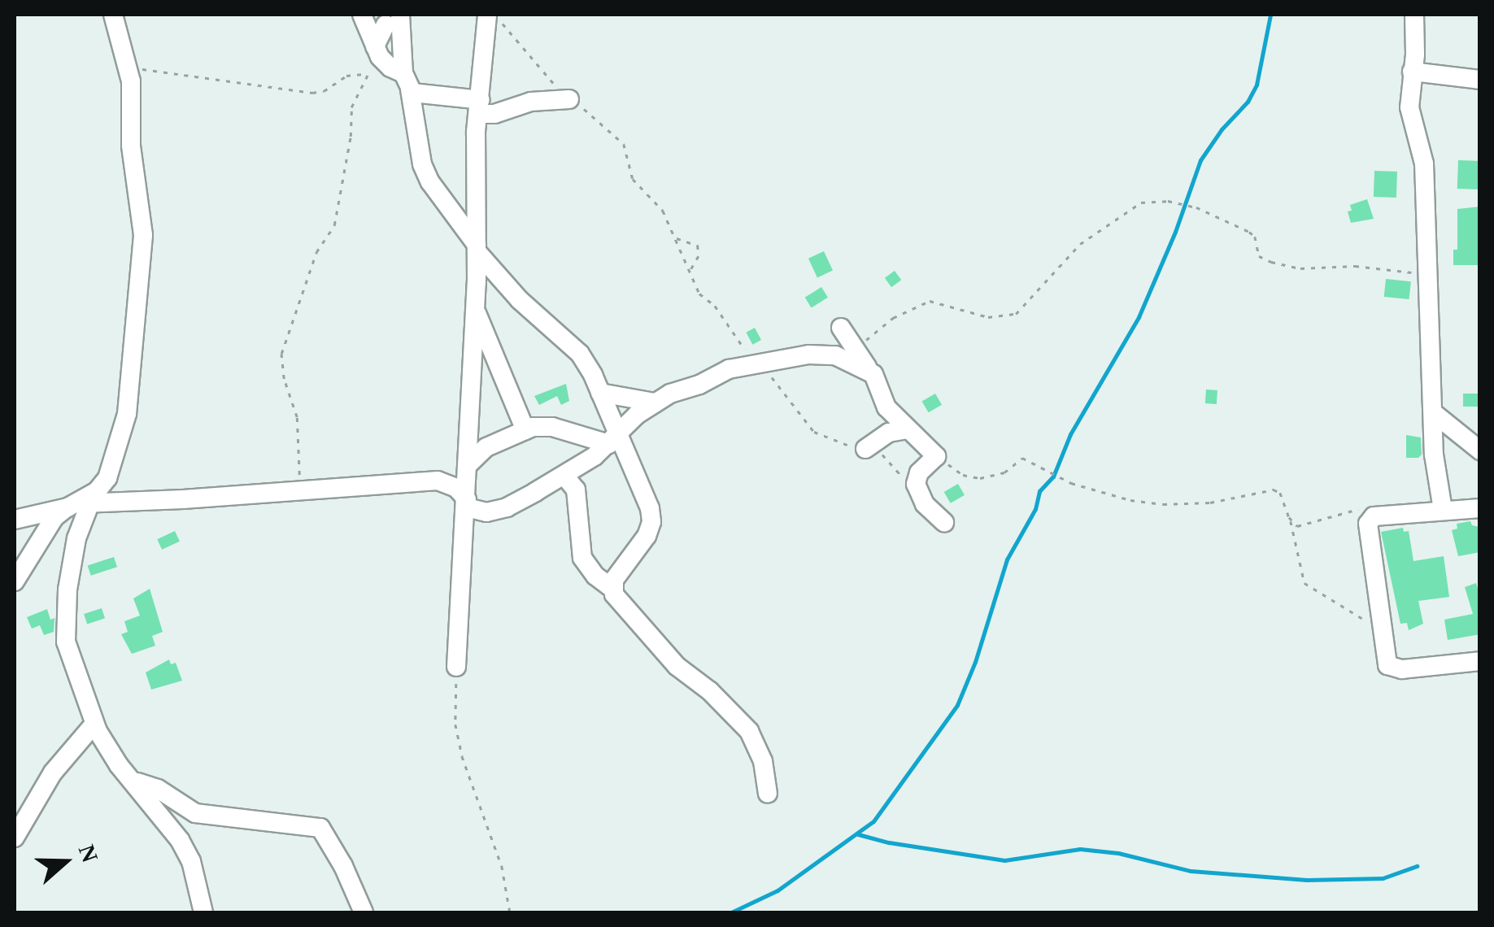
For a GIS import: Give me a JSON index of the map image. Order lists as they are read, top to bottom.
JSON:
{
  "north": "right"
}
